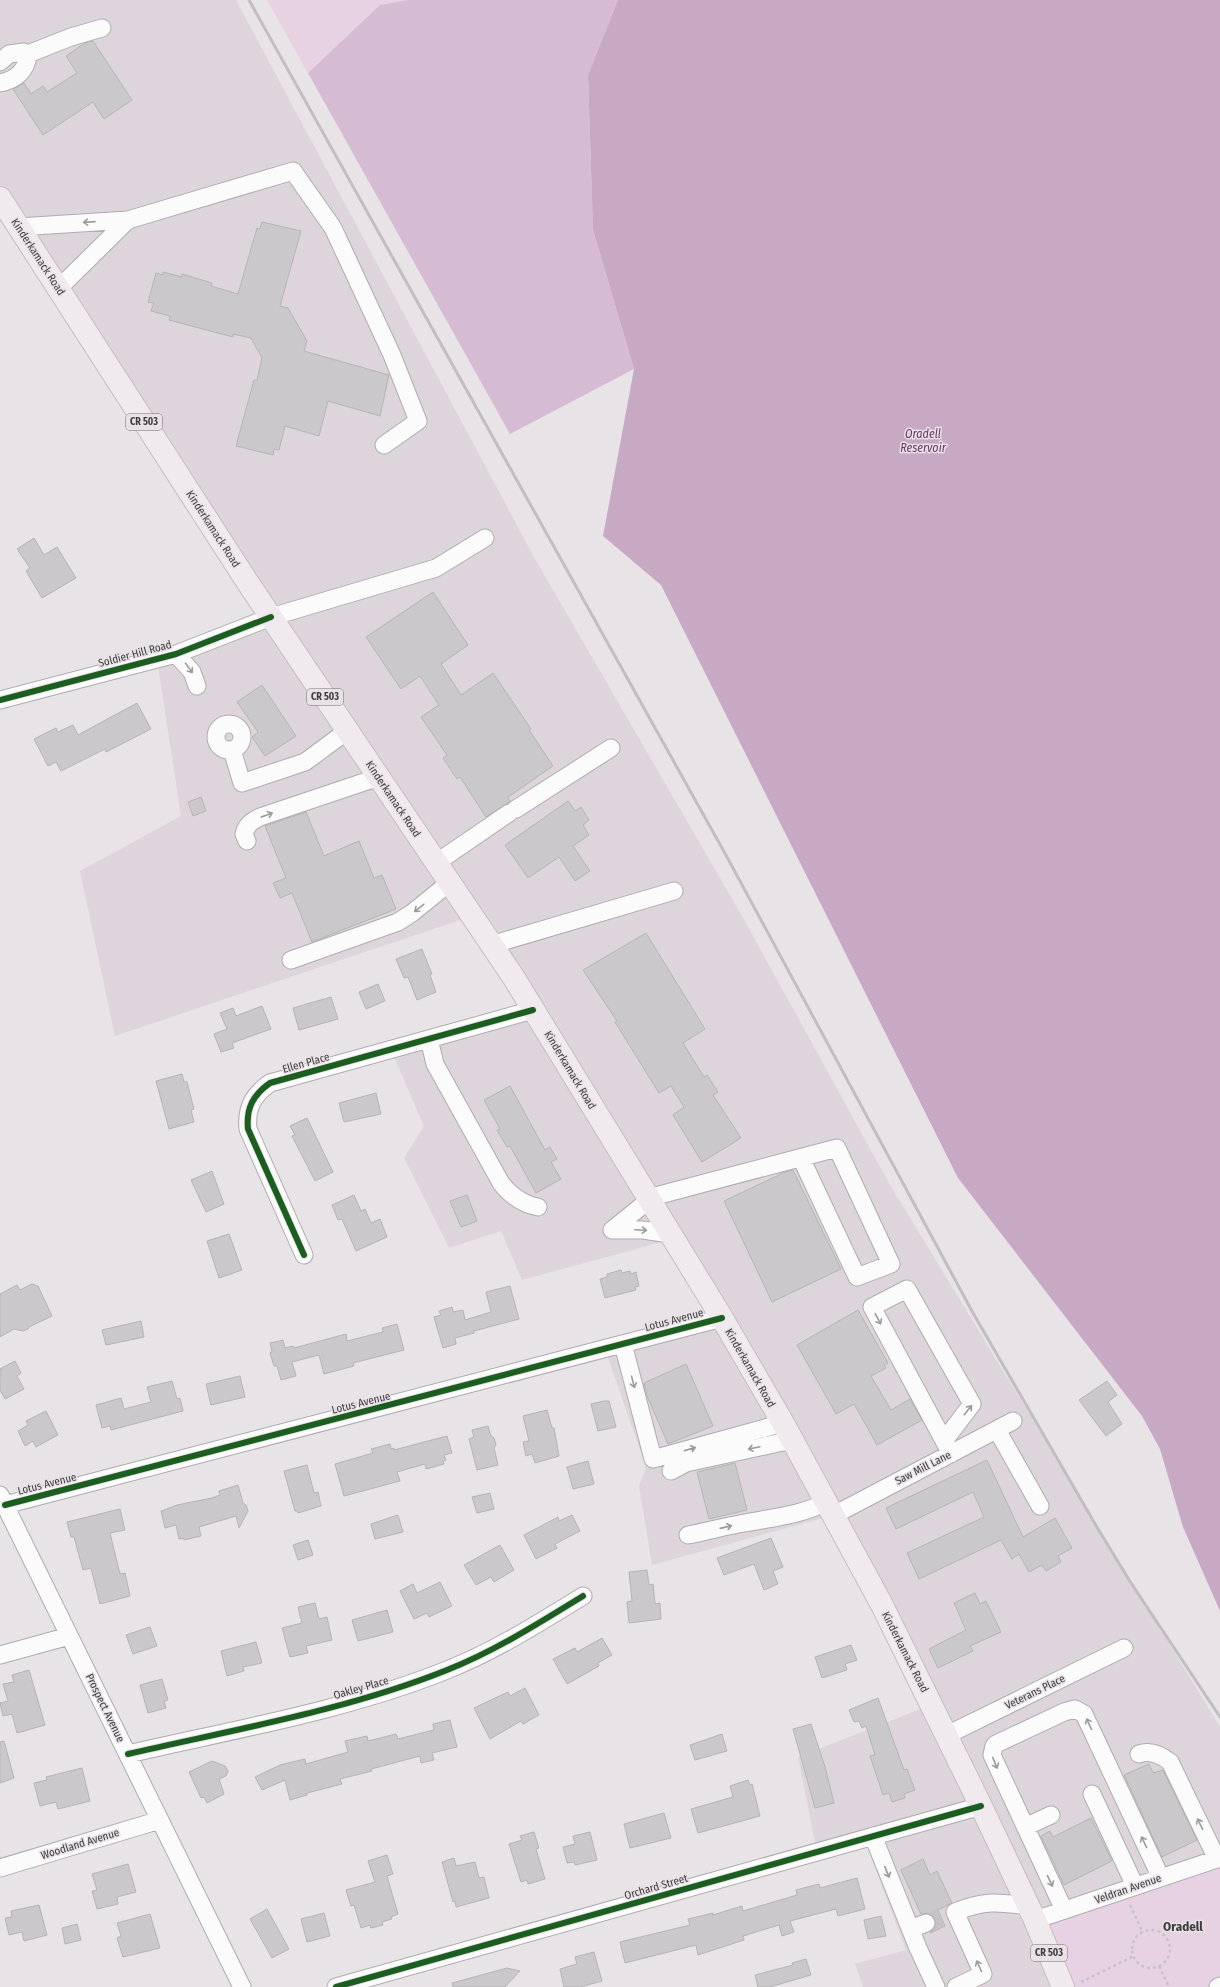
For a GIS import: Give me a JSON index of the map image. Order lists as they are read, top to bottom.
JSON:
{
  "streets": {
    "main road": ["Kinderkamack Road", "CR 503"],
    "street": [
      "Soldier Hill Road",
      "Ellen Place",
      "Lotus Avenue",
      "Saw Mill Lane",
      "Oakley Place",
      "Veterans Place",
      "Prospect Avenue",
      "Woodland Avenue",
      "Orchard Street",
      "Veldran Avenue"
    ]
  },
  "crossings": [
    ["Kinderkamack Road", "Soldier Hill Road"],
    ["Kinderkamack Road", "Ellen Place"],
    ["Kinderkamack Road", "Lotus Avenue"],
    ["Kinderkamack Road", "Saw Mill Lane"],
    ["Kinderkamack Road", "Veterans Place"],
    ["Kinderkamack Road", "Orchard Street"],
    ["Kinderkamack Road", "Veldran Avenue"],
    ["Lotus Avenue", "Prospect Avenue"],
    ["Oakley Place", "Prospect Avenue"],
    ["Prospect Avenue", "Woodland Avenue"]
  ],
  "districts": ["Oradell"],
  "water": ["Oradell Reservoir"]
}
